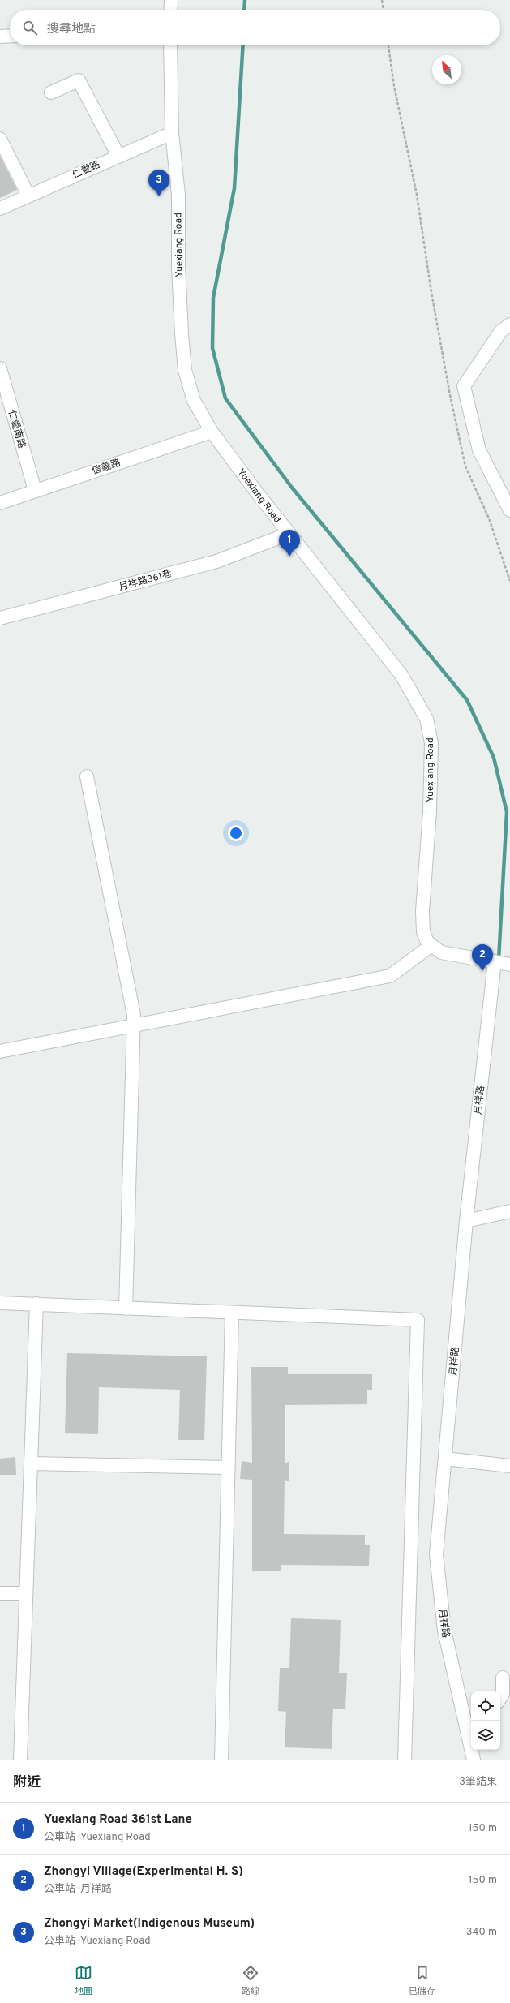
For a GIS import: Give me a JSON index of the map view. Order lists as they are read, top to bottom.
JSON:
{
  "streets": {
    "street": [
      "仁愛路",
      "Yuexiang Road",
      "仁愛南路",
      "信義路",
      "月祥路361巷",
      "月祥路"
    ]
  },
  "crossings": [
    ["仁愛路", "Yuexiang Road"],
    ["Yuexiang Road", "信義路"],
    ["Yuexiang Road", "月祥路361巷"],
    ["仁愛南路", "信義路"]
  ],
  "north": "top left",
  "page": {
    "search": "搜尋地點",
    "pins": ["3", "1", "2"],
    "heading": ["附近", "3筆結果"],
    "list": [
      {
        "mark": "1",
        "name": "Yuexiang Road 361st Lane",
        "note": "公車站 · Yuexiang Road",
        "value": "150 m"
      },
      {
        "mark": "2",
        "name": "Zhongyi Village(Experimental H. S)",
        "note": "公車站 · 月祥路",
        "value": "150 m"
      },
      {
        "mark": "3",
        "name": "Zhongyi Market(Indigenous Museum)",
        "note": "公車站 · Yuexiang Road",
        "value": "340 m"
      }
    ],
    "nav": ["地圖", "路線", "已儲存"]
  }
}
